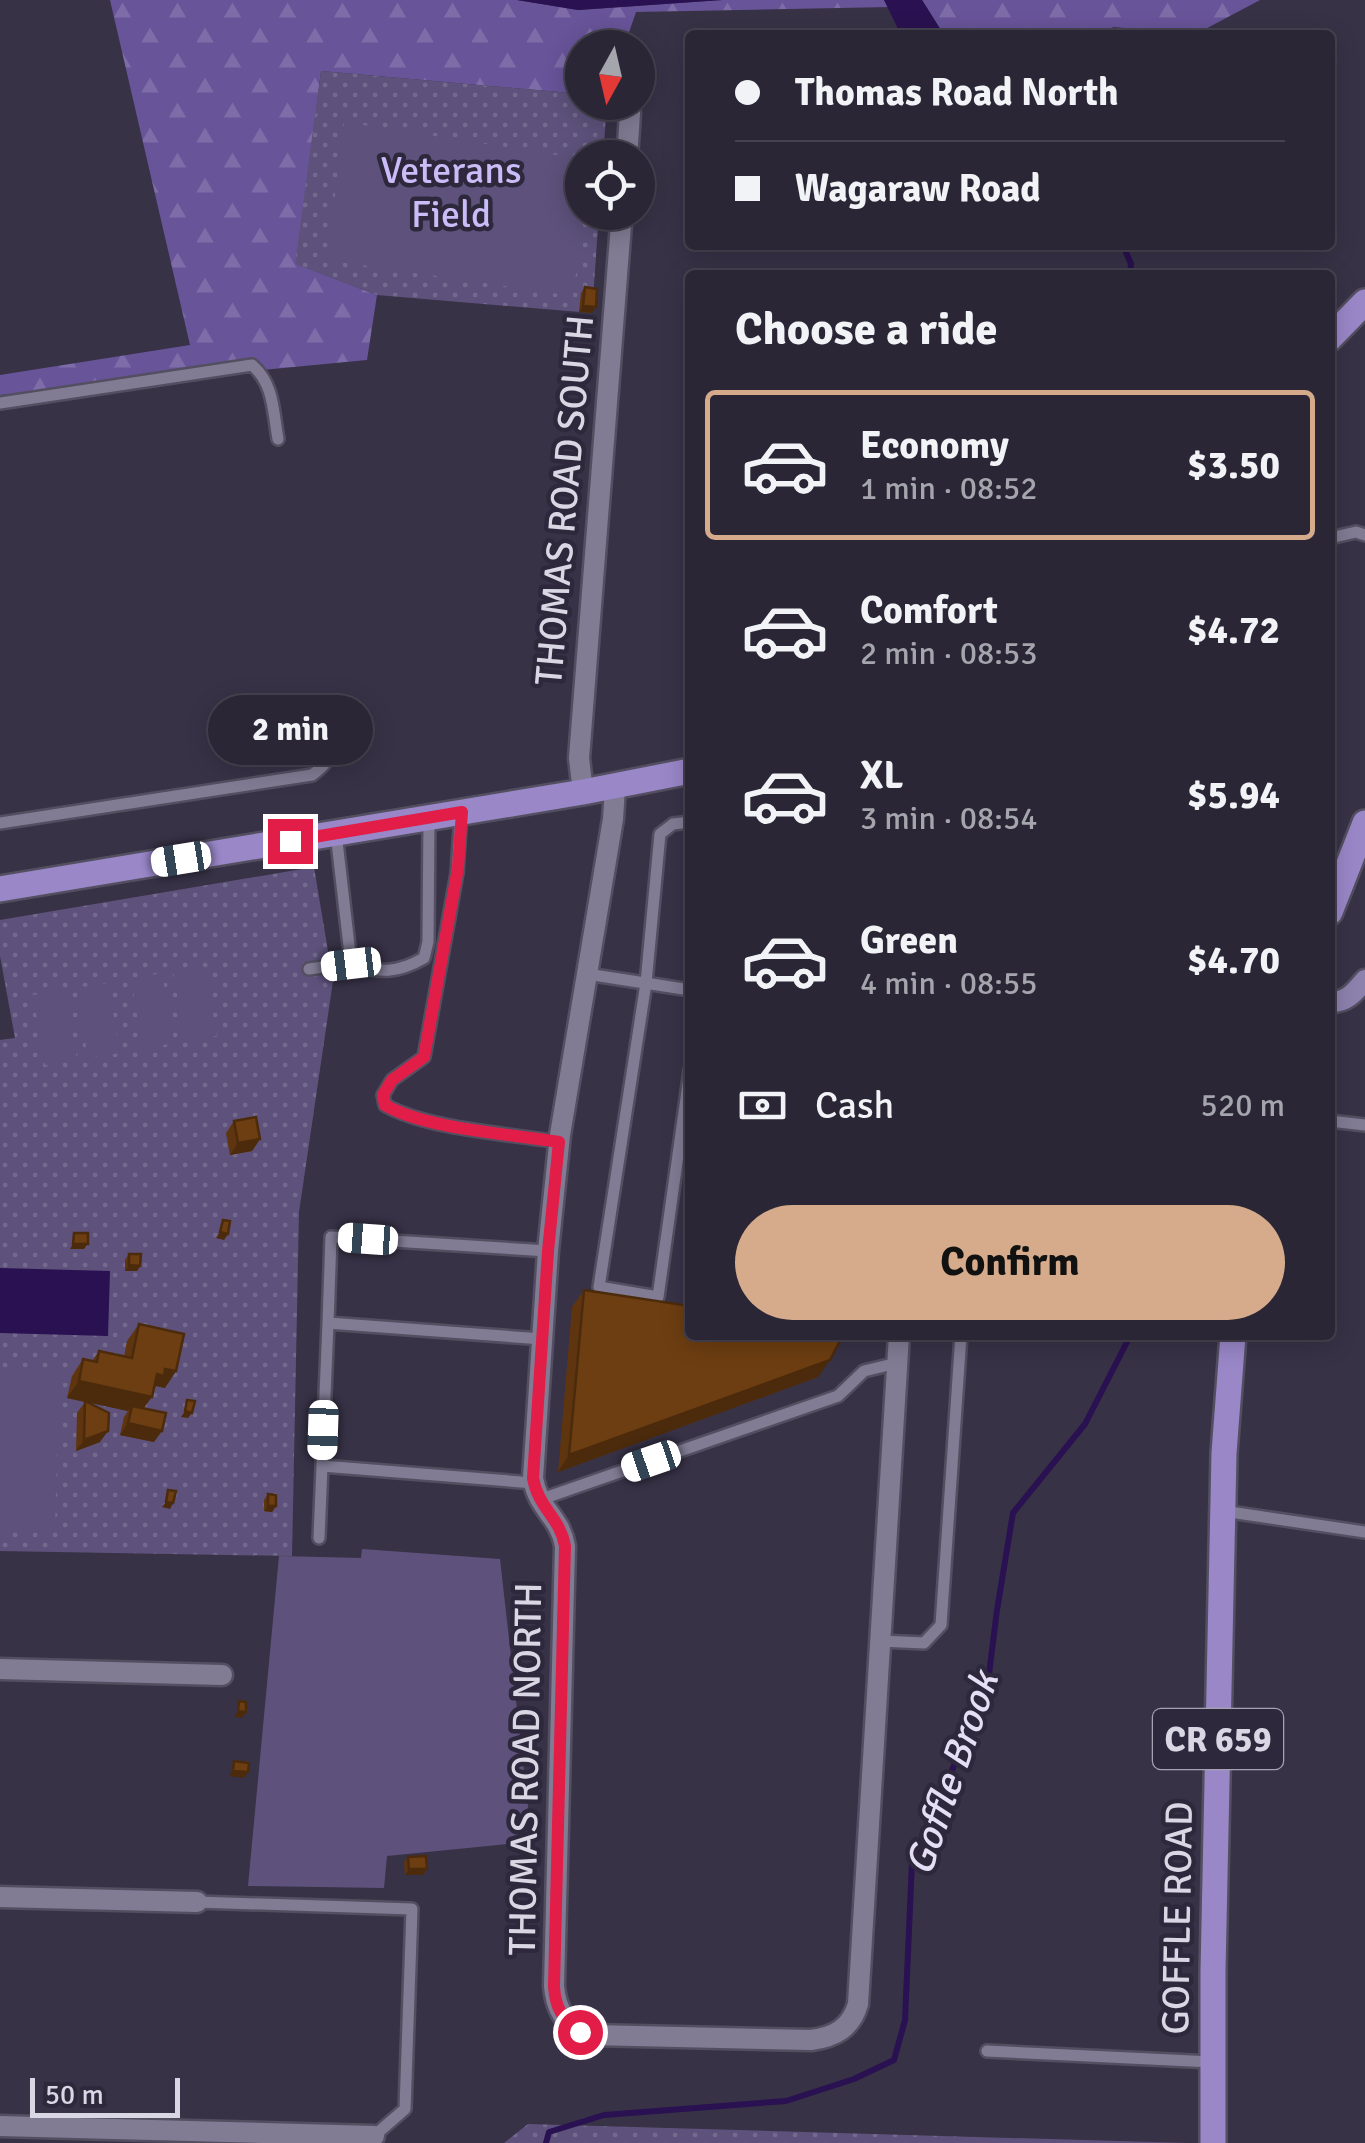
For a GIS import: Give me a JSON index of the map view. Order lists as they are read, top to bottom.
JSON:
{
  "streets": {
    "main road": ["CR 659", "GOFFLE ROAD"],
    "street": ["THOMAS ROAD SOUTH", "THOMAS ROAD NORTH"]
  },
  "water": ["Goffle Brook"],
  "parks": ["Veterans Field"],
  "scale_bar": "50 m",
  "north": "bottom",
  "page": {
    "banner": ["Thomas Road North", "Wagaraw Road"],
    "heading": "Choose a ride",
    "list": [
      {
        "name": "Economy",
        "note": "1 min · 08:52",
        "value": "$3.50"
      },
      {
        "name": "Comfort",
        "note": "2 min · 08:53",
        "value": "$4.72"
      },
      {
        "name": "XL",
        "note": "3 min · 08:54",
        "value": "$5.94"
      },
      {
        "name": "Green",
        "note": "4 min · 08:55",
        "value": "$4.70"
      }
    ],
    "bubble": "2 min",
    "pay": ["Cash", "520 m"],
    "buttons": "Confirm",
    "scale": "50 m"
  }
}
